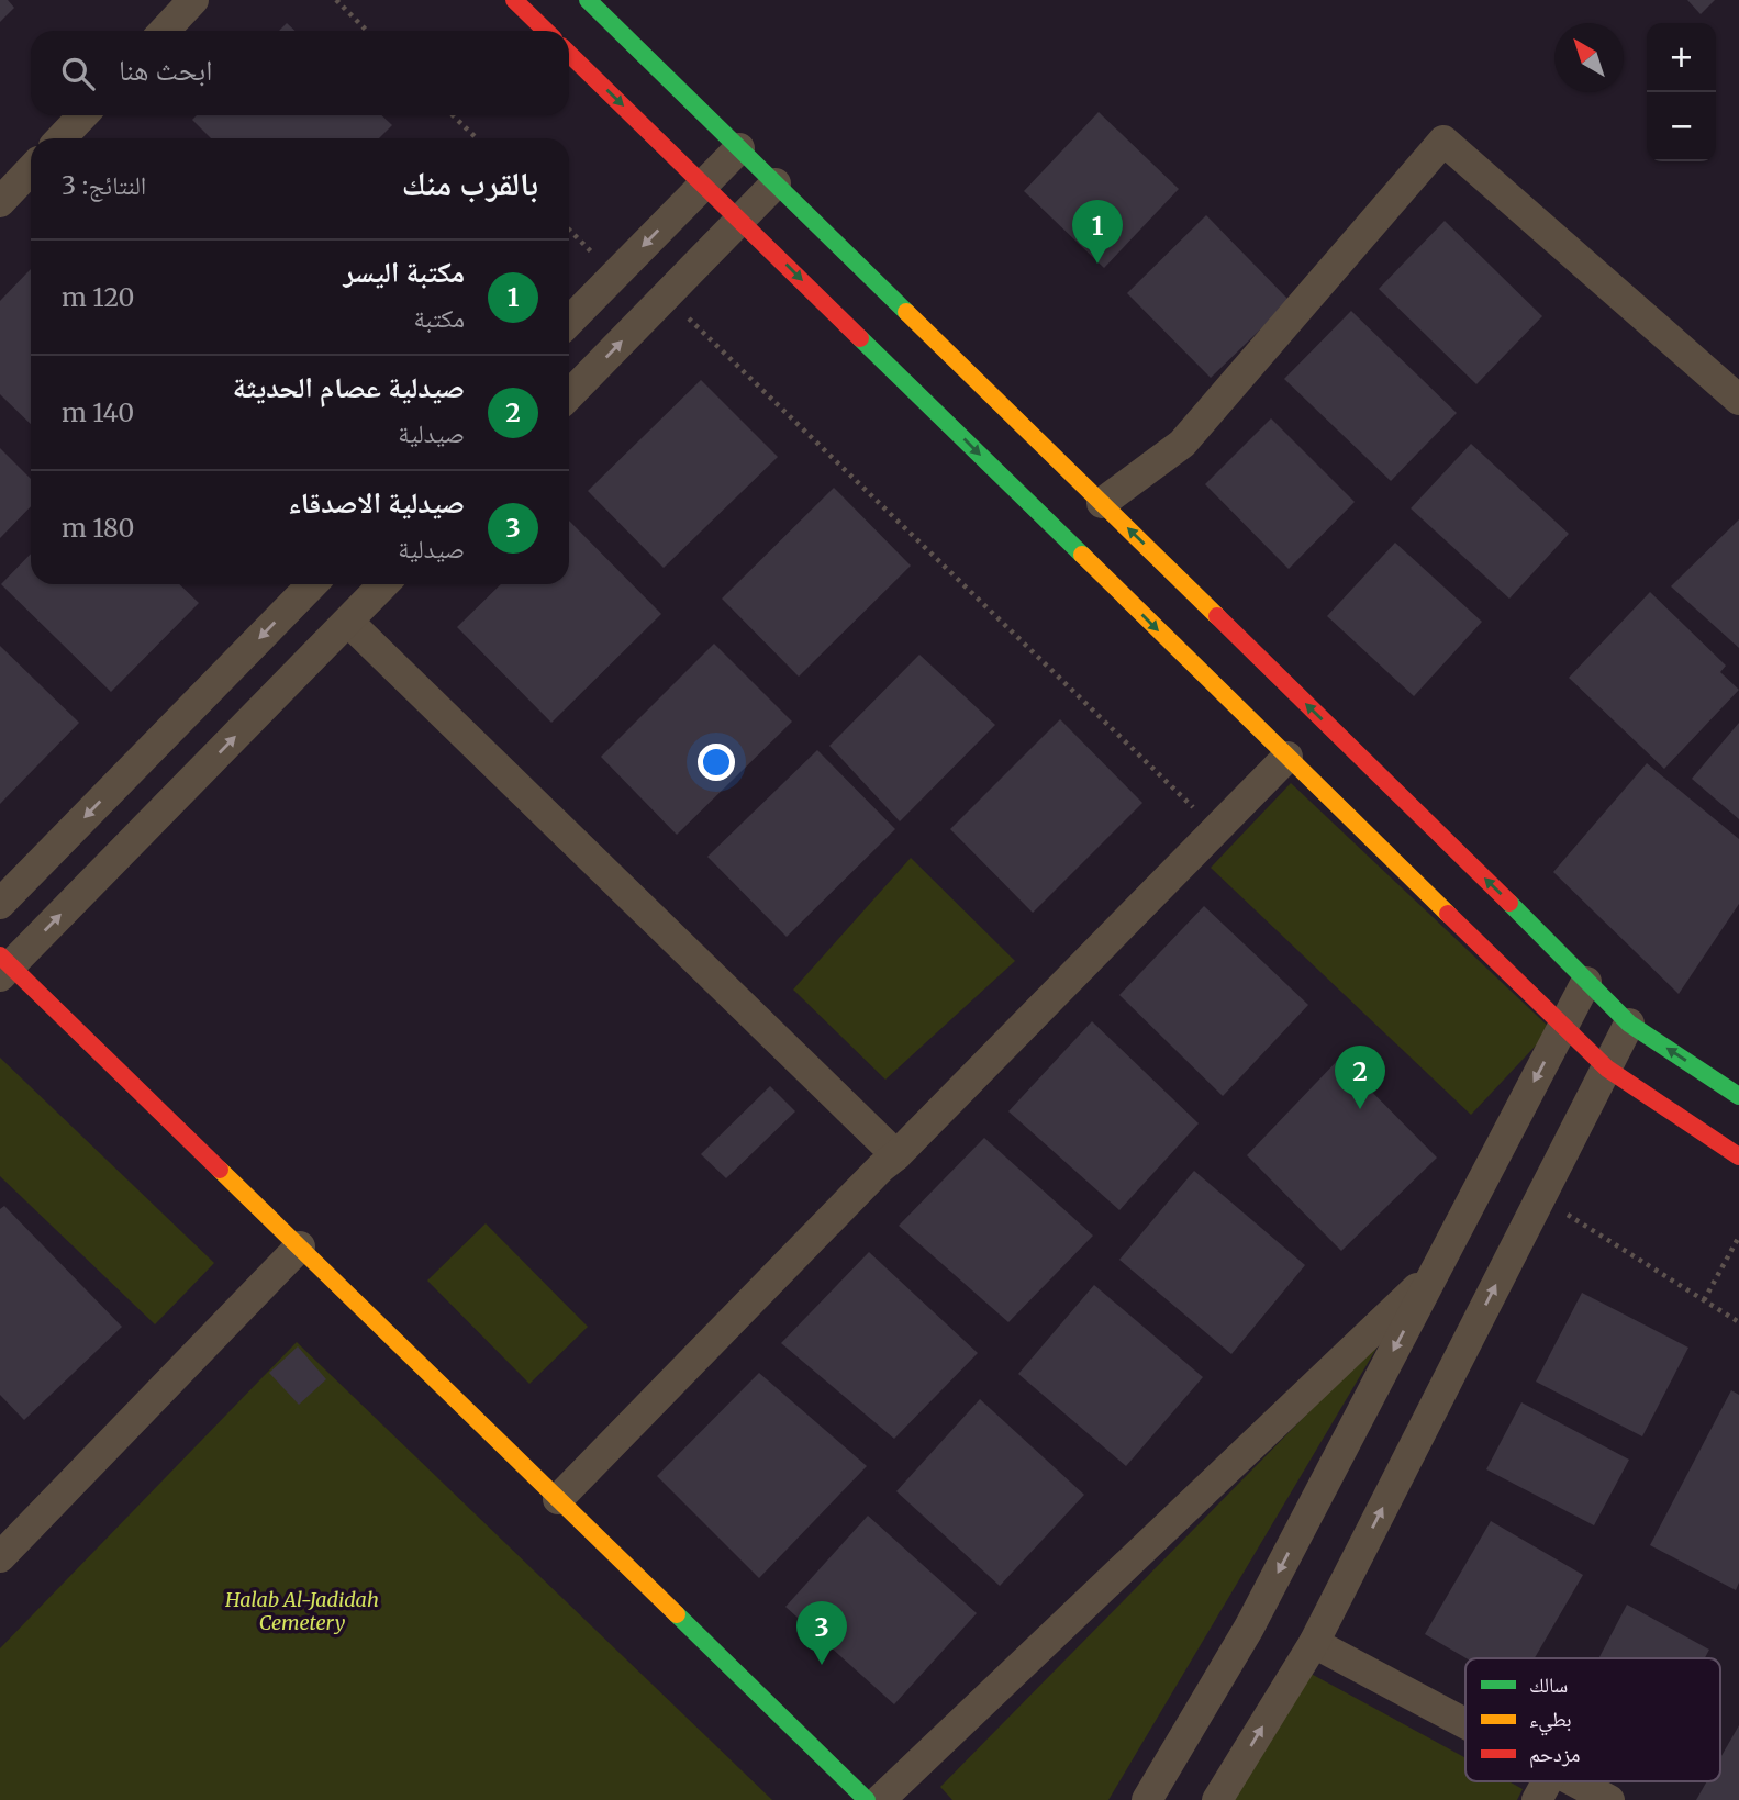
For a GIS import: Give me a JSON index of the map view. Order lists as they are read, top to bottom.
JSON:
{
  "parks": ["Halab Al-Jadidah Cemetery"],
  "legend": ["سالك", "بطيء", "مزدحم"],
  "north": "top left",
  "page": {
    "map_buttons": ["+", "−"],
    "search": "ابحث هنا",
    "heading": ["بالقرب منك", "النتائج: 3"],
    "pins": ["1", "2", "3"],
    "list": [
      {
        "mark": "1",
        "name": "مكتبة اليسر",
        "note": "مكتبة",
        "value": "120 m"
      },
      {
        "mark": "2",
        "name": "صيدلية عصام الحديثة",
        "note": "صيدلية",
        "value": "140 m"
      },
      {
        "mark": "3",
        "name": "صيدلية الاصدقاء",
        "note": "صيدلية",
        "value": "180 m"
      }
    ]
  }
}
